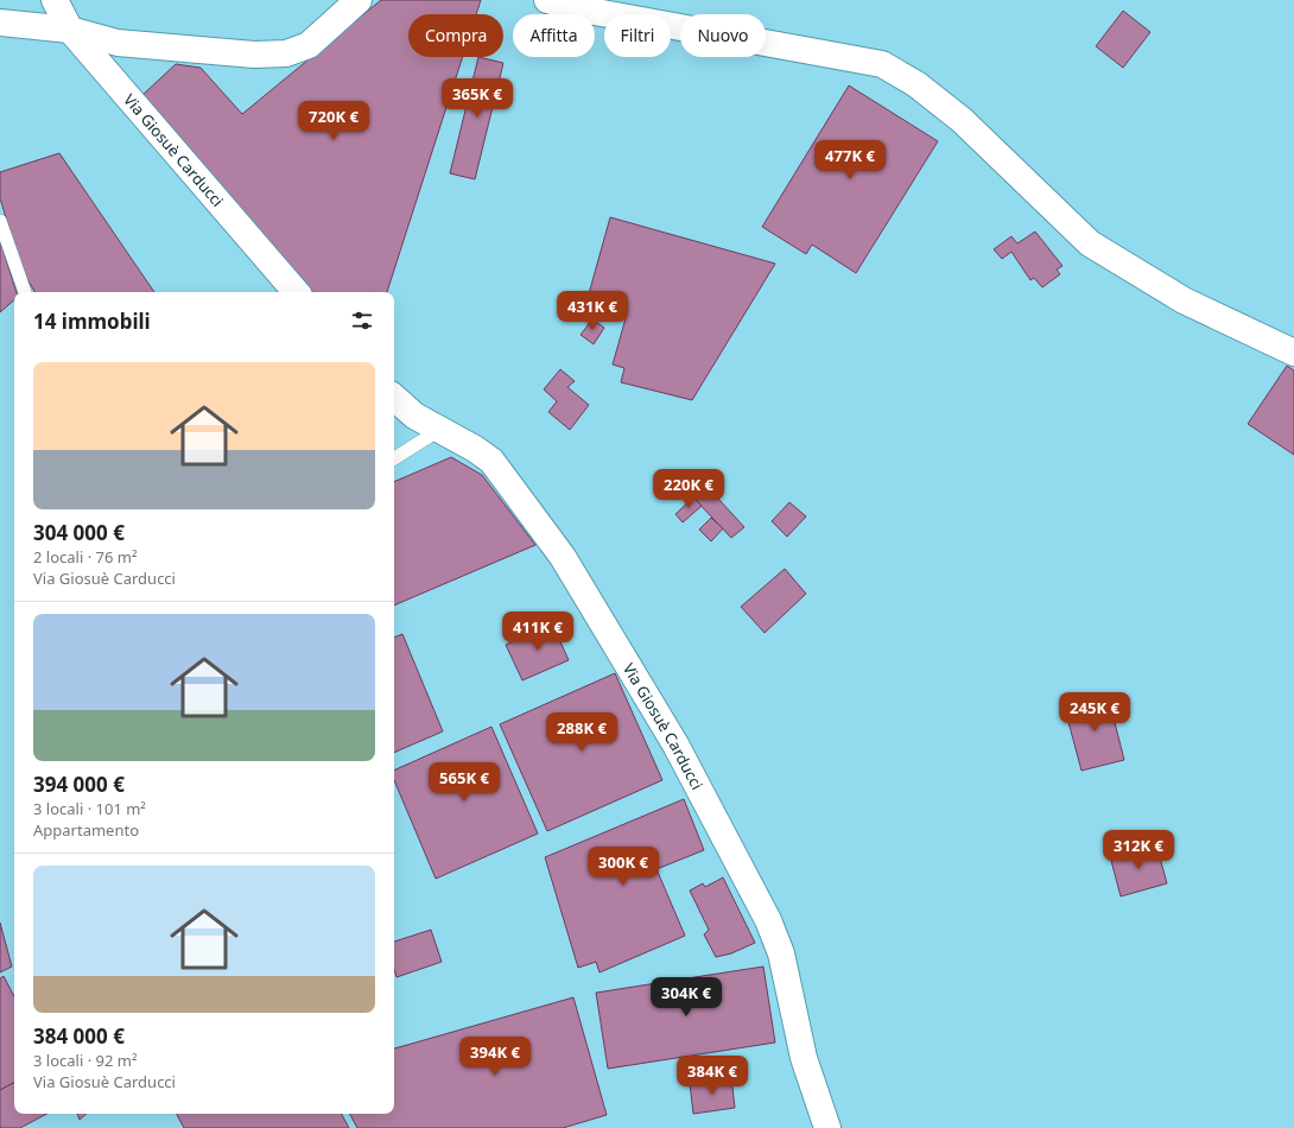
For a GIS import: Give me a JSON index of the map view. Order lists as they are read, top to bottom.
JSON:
{
  "streets": {
    "street": ["Via Giosuè Carducci"]
  },
  "page": {
    "chip": [
      "Compra",
      "Affitta",
      "Filtri",
      "Nuovo"
    ],
    "price": [
      "365K €",
      "720K €",
      "477K €",
      "431K €",
      "220K €",
      "411K €",
      "245K €",
      "288K €",
      "565K €",
      "312K €",
      "300K €",
      "304K €",
      "394K €",
      "384K €"
    ],
    "heading": "14 immobili",
    "list": [
      {
        "name": "304 000 €",
        "note": "2 locali · 76 m² · Via Giosuè Carducci"
      },
      {
        "name": "394 000 €",
        "note": "3 locali · 101 m² · Appartamento"
      },
      {
        "name": "384 000 €",
        "note": "3 locali · 92 m² · Via Giosuè Carducci"
      }
    ]
  }
}
